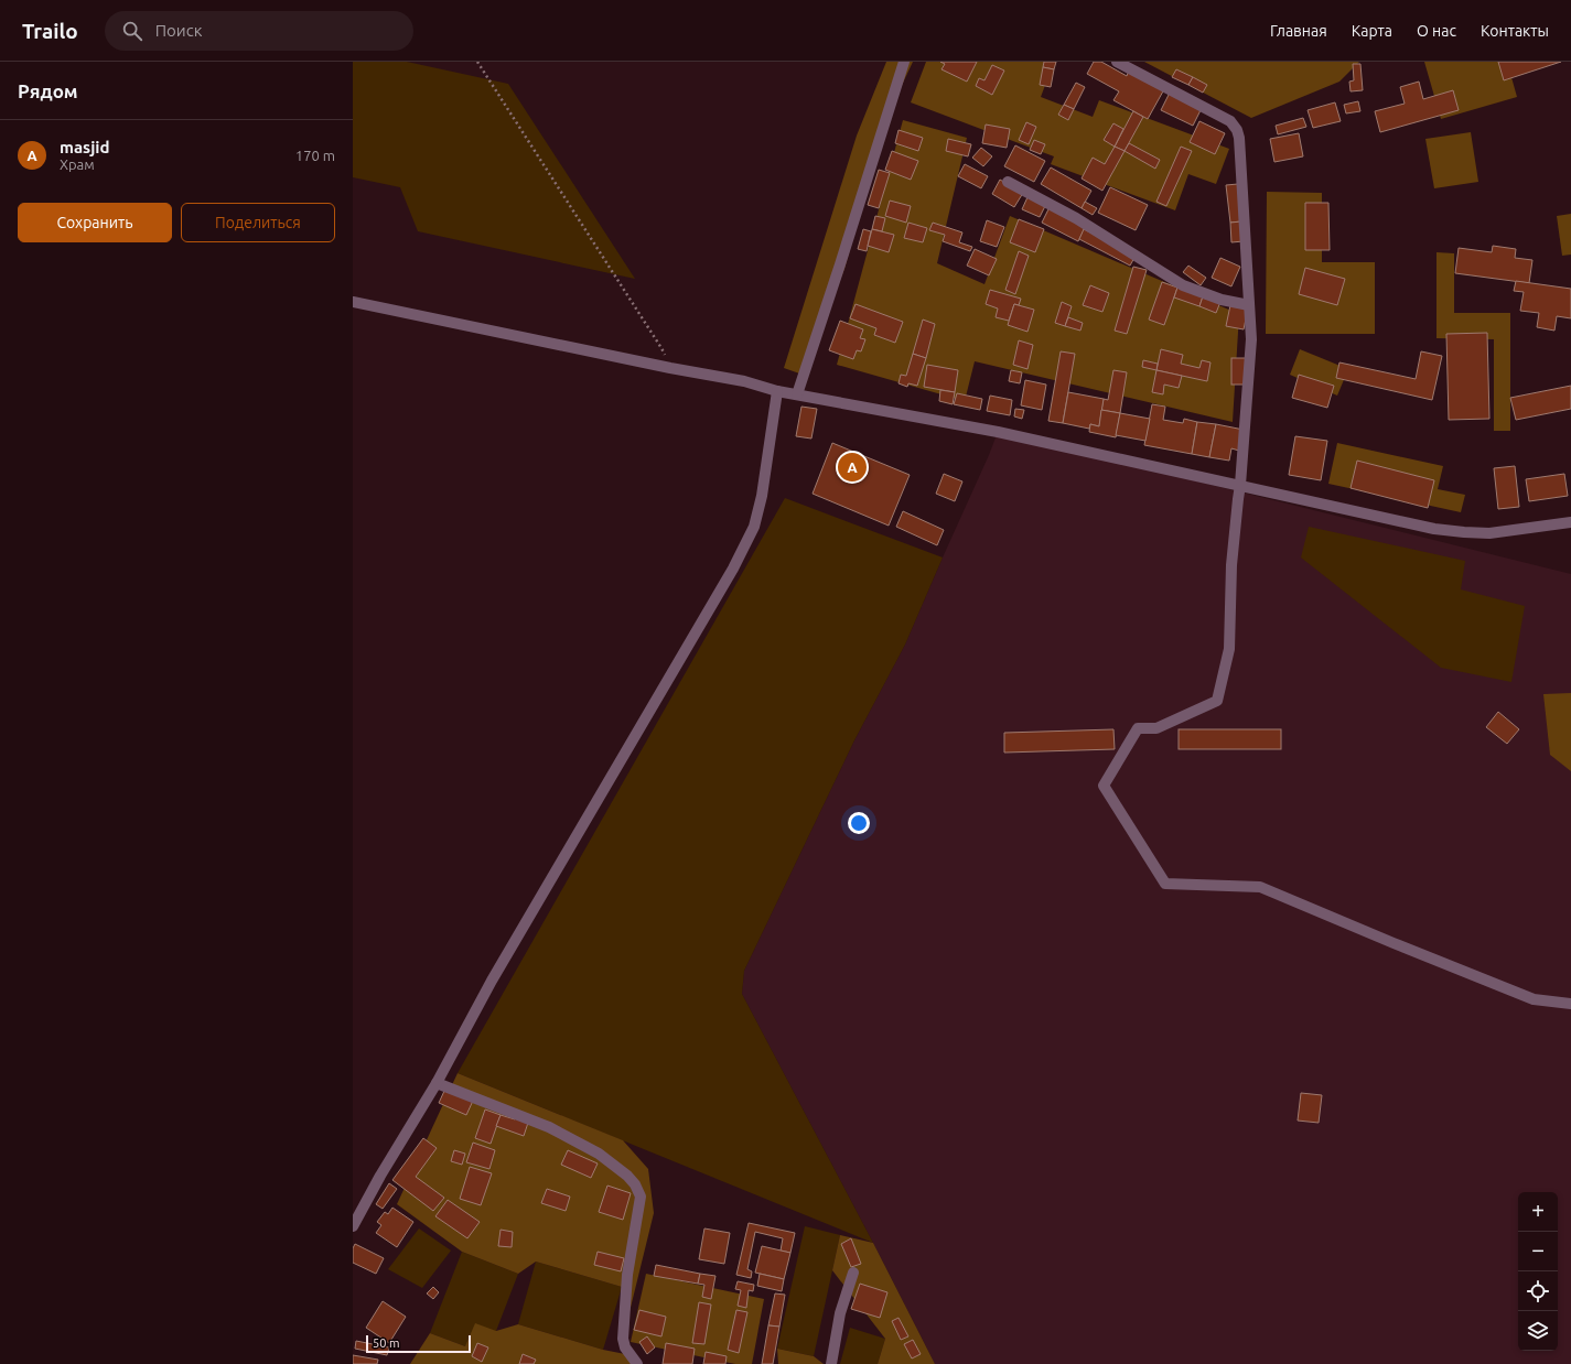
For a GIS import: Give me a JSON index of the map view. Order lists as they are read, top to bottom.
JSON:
{
  "scale_bar": "50 m",
  "page": {
    "header": "Trailo",
    "search": "Поиск",
    "nav": [
      "Главная",
      "Карта",
      "О нас",
      "Контакты"
    ],
    "heading": "Рядом",
    "list": [
      {
        "mark": "A",
        "name": "masjid",
        "note": "Храм",
        "value": "170 m"
      }
    ],
    "buttons": ["Сохранить", "Поделиться"],
    "pins": "A",
    "map_buttons": ["+", "−"],
    "scale": "50 m"
  }
}
